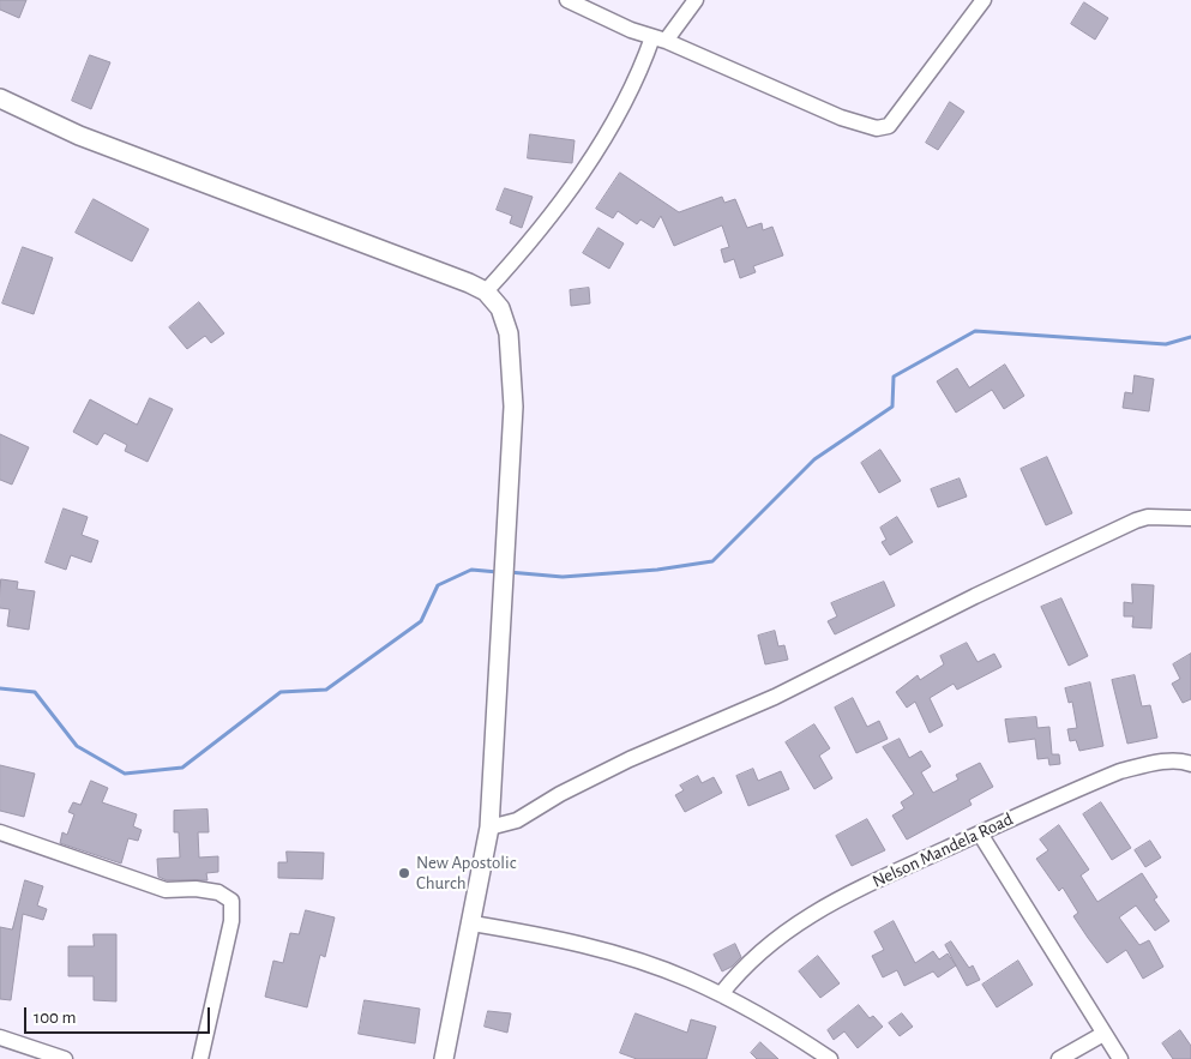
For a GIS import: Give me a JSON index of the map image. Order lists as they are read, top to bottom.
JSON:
{
  "streets": {
    "street": ["Nelson Mandela Road"]
  },
  "places": ["New Apostolic Church"],
  "scale_bar": "100 m"
}
